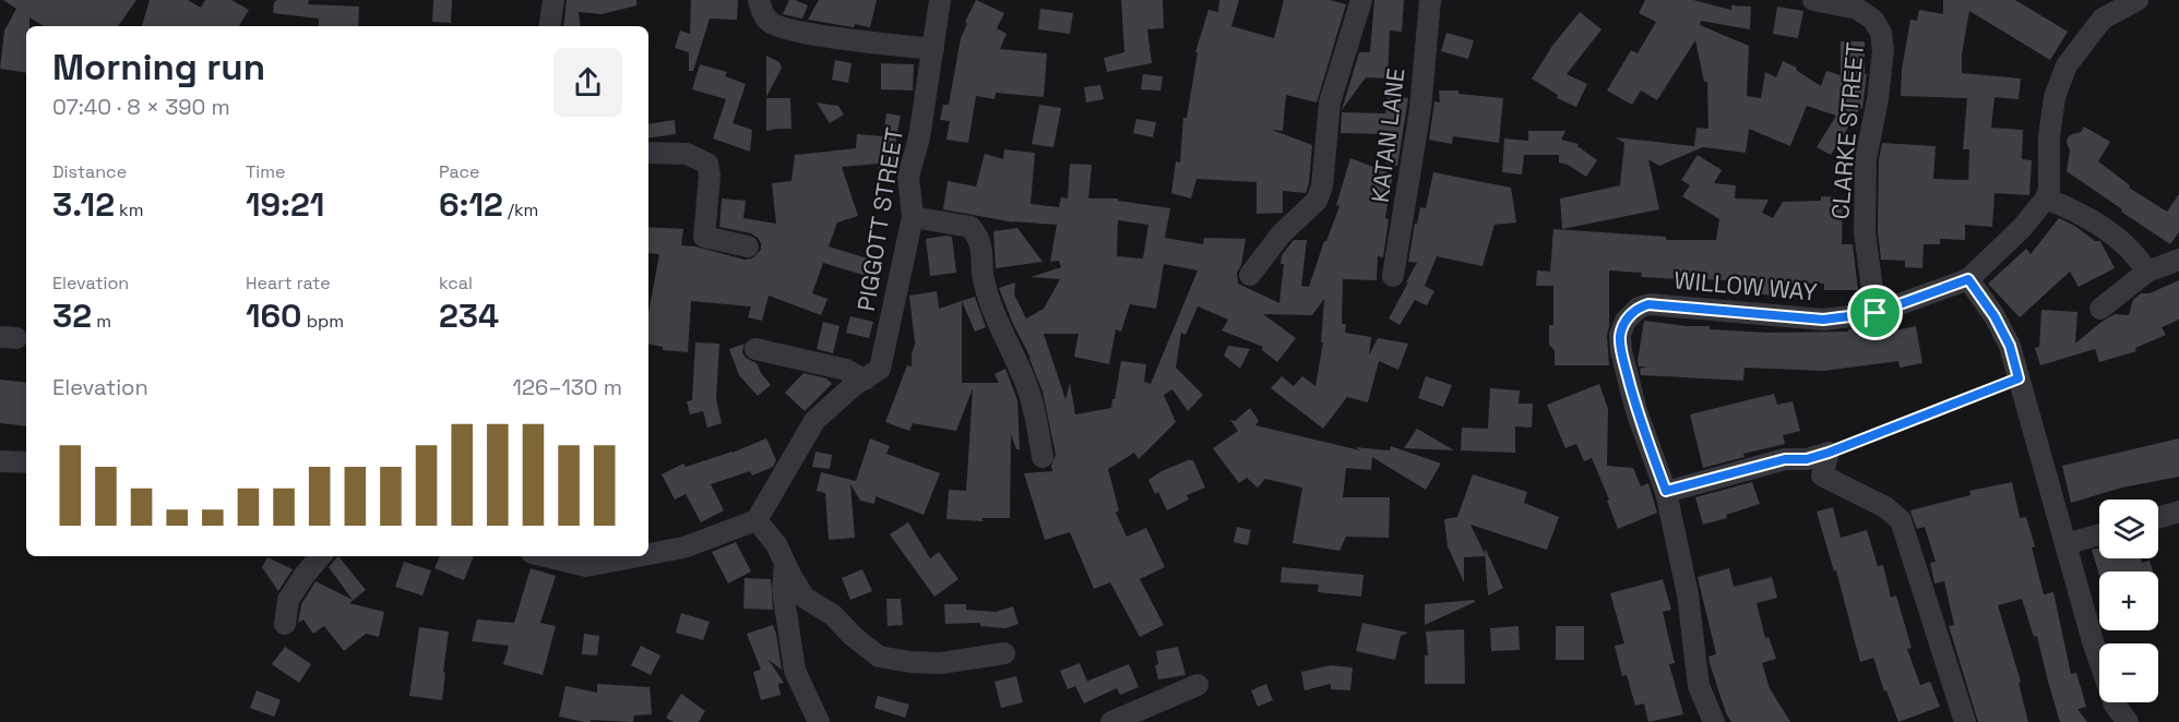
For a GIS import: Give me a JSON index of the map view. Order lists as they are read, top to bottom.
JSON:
{
  "streets": {
    "street": [
      "CLARKE STREET",
      "KATAN LANE",
      "PIGGOTT STREET",
      "WILLOW WAY"
    ]
  },
  "crossings": [
    ["CLARKE STREET", "WILLOW WAY"]
  ],
  "page": {
    "heading": ["Morning run", "07:40 · 8 × 390 m"],
    "stats": [
      ["Distance", "3.12 km"],
      ["Time", "19:21"],
      ["Pace", "6:12 /km"],
      ["Elevation", "32 m"],
      ["Heart rate", "160 bpm"],
      ["kcal", "234"]
    ],
    "chart": ["Elevation", "126–130 m"],
    "map_buttons": ["+", "−"]
  }
}
